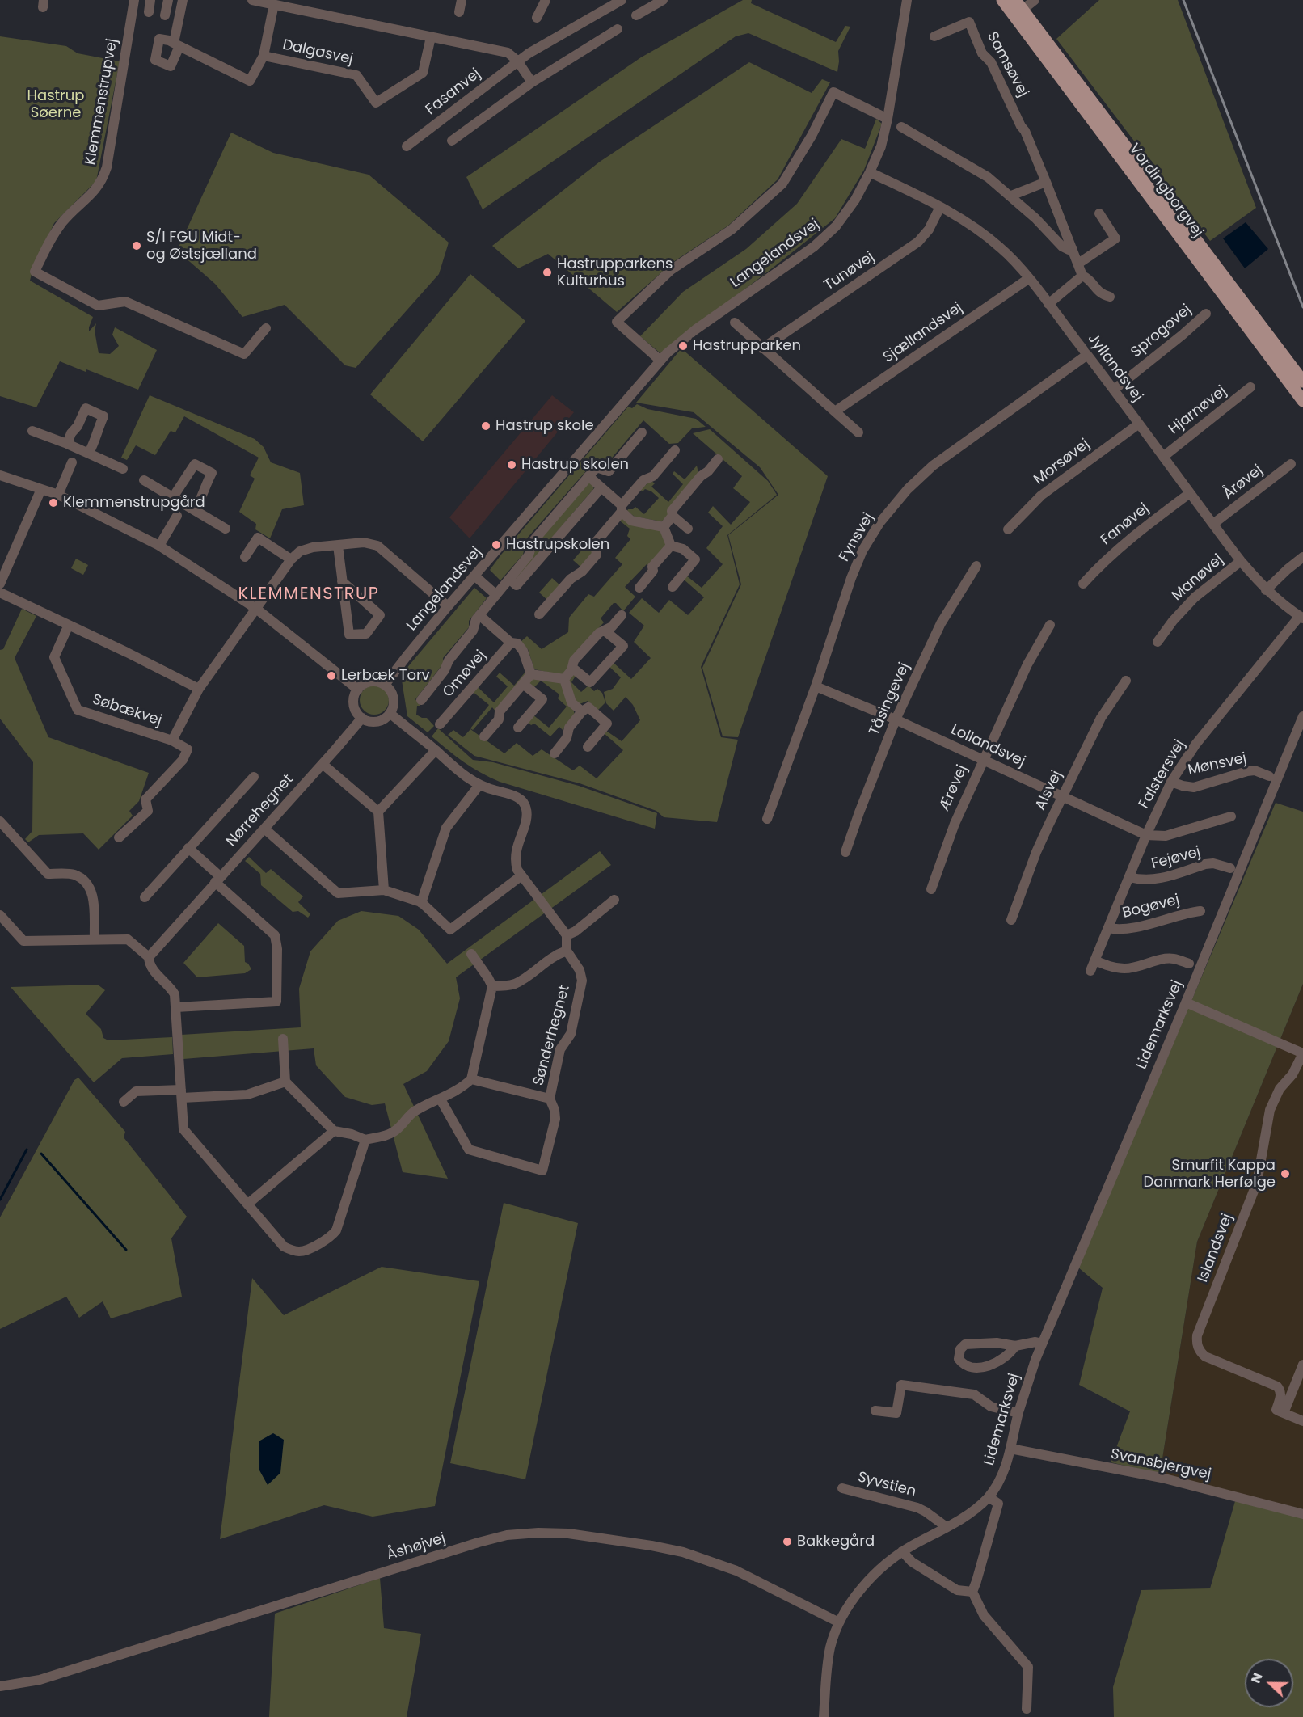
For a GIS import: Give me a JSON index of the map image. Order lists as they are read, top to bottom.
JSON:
{
  "streets": {
    "main road": ["Vordingborgvej"],
    "street": [
      "Dalgasvej",
      "Samsøvej",
      "Fasanvej",
      "Klemmenstrupvej",
      "Langelandsvej",
      "Tunøvej",
      "Sprogøvej",
      "Sjællandsvej",
      "Jyllandsvej",
      "Hjarnøvej",
      "Morsøvej",
      "Årøvej",
      "Fanøvej",
      "Fynsvej",
      "Manøvej",
      "Omøvej",
      "Tåsingevej",
      "Søbækvej",
      "Lollandsvej",
      "Mønsvej",
      "Falstersvej",
      "Ærøvej",
      "Alsvej",
      "Nørrehegnet",
      "Fejøvej",
      "Bogøvej",
      "Lidemarksvej",
      "Sønderhegnet",
      "Islandsvej",
      "Svansbjergvej",
      "Syvstien",
      "Åshøjvej"
    ]
  },
  "crossings": [
    ["Langelandsvej", "Jyllandsvej"],
    ["Langelandsvej", "Nørrehegnet"],
    ["Tunøvej", "Jyllandsvej"],
    ["Sprogøvej", "Jyllandsvej"],
    ["Sjællandsvej", "Jyllandsvej"],
    ["Jyllandsvej", "Hjarnøvej"],
    ["Jyllandsvej", "Morsøvej"],
    ["Jyllandsvej", "Årøvej"],
    ["Jyllandsvej", "Fanøvej"],
    ["Jyllandsvej", "Fynsvej"],
    ["Jyllandsvej", "Manøvej"],
    ["Jyllandsvej", "Falstersvej"],
    ["Fynsvej", "Lollandsvej"],
    ["Tåsingevej", "Lollandsvej"],
    ["Lollandsvej", "Falstersvej"],
    ["Lollandsvej", "Ærøvej"],
    ["Lollandsvej", "Alsvej"],
    ["Lollandsvej", "Fejøvej"],
    ["Mønsvej", "Falstersvej"],
    ["Falstersvej", "Fejøvej"],
    ["Falstersvej", "Bogøvej"],
    ["Lidemarksvej", "Svansbjergvej"],
    ["Lidemarksvej", "Syvstien"],
    ["Lidemarksvej", "Åshøjvej"]
  ],
  "districts": ["KLEMMENSTRUP"],
  "parks": ["Hastrup Søerne"],
  "places": [
    "S/I FGU Midt- og Østsjælland",
    "Hastrupparkens Kulturhus",
    "Hastrupparken",
    "Hastrup skole",
    "Hastrup skolen",
    "Klemmenstrupgård",
    "Hastrupskolen",
    "Lerbæk Torv",
    "Smurfit Kappa Danmark Herfølge",
    "Bakkegård"
  ],
  "north": "left"
}
